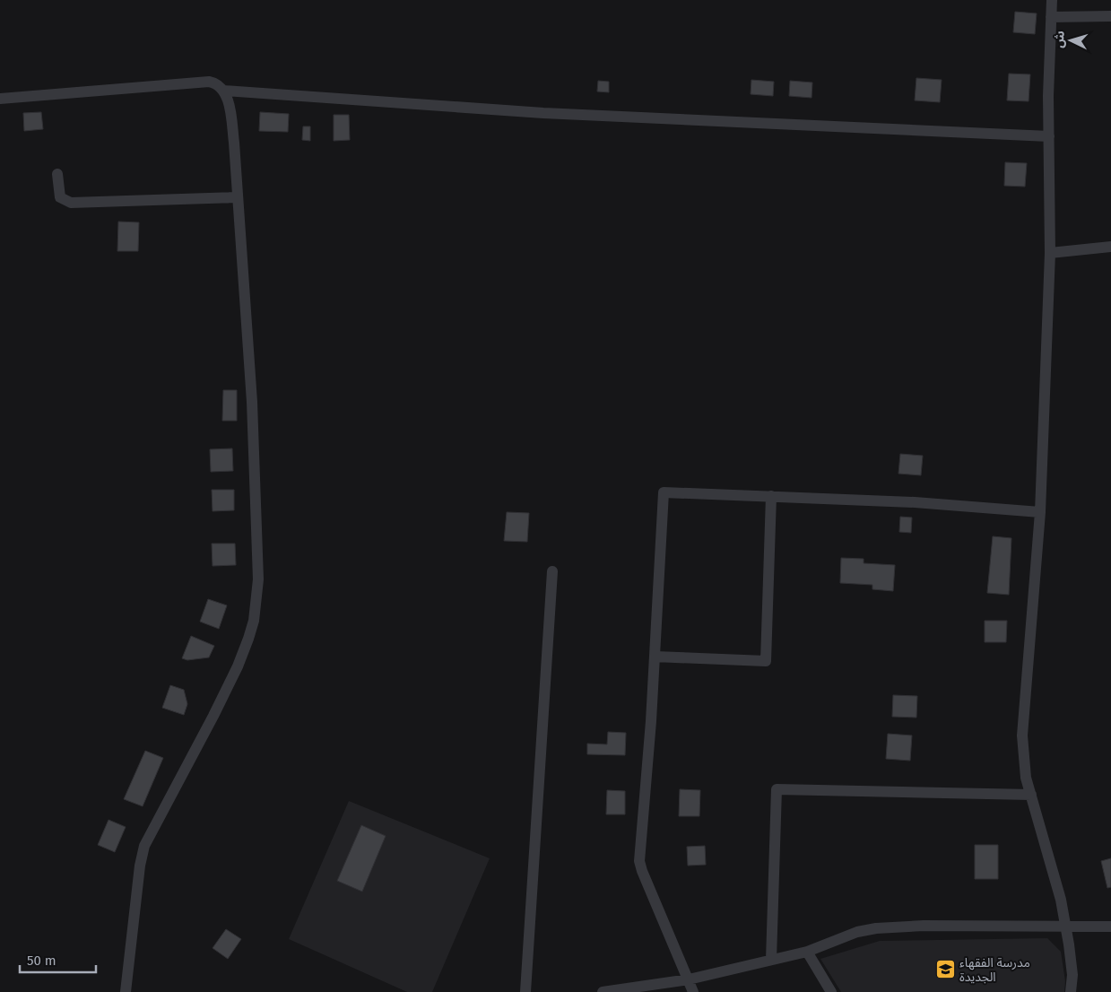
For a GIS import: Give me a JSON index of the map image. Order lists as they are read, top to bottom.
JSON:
{
  "places": {
    "school or university": ["مدرسة الفقهاء الجديدة"]
  },
  "scale_bar": "50 m",
  "north": "left"
}
